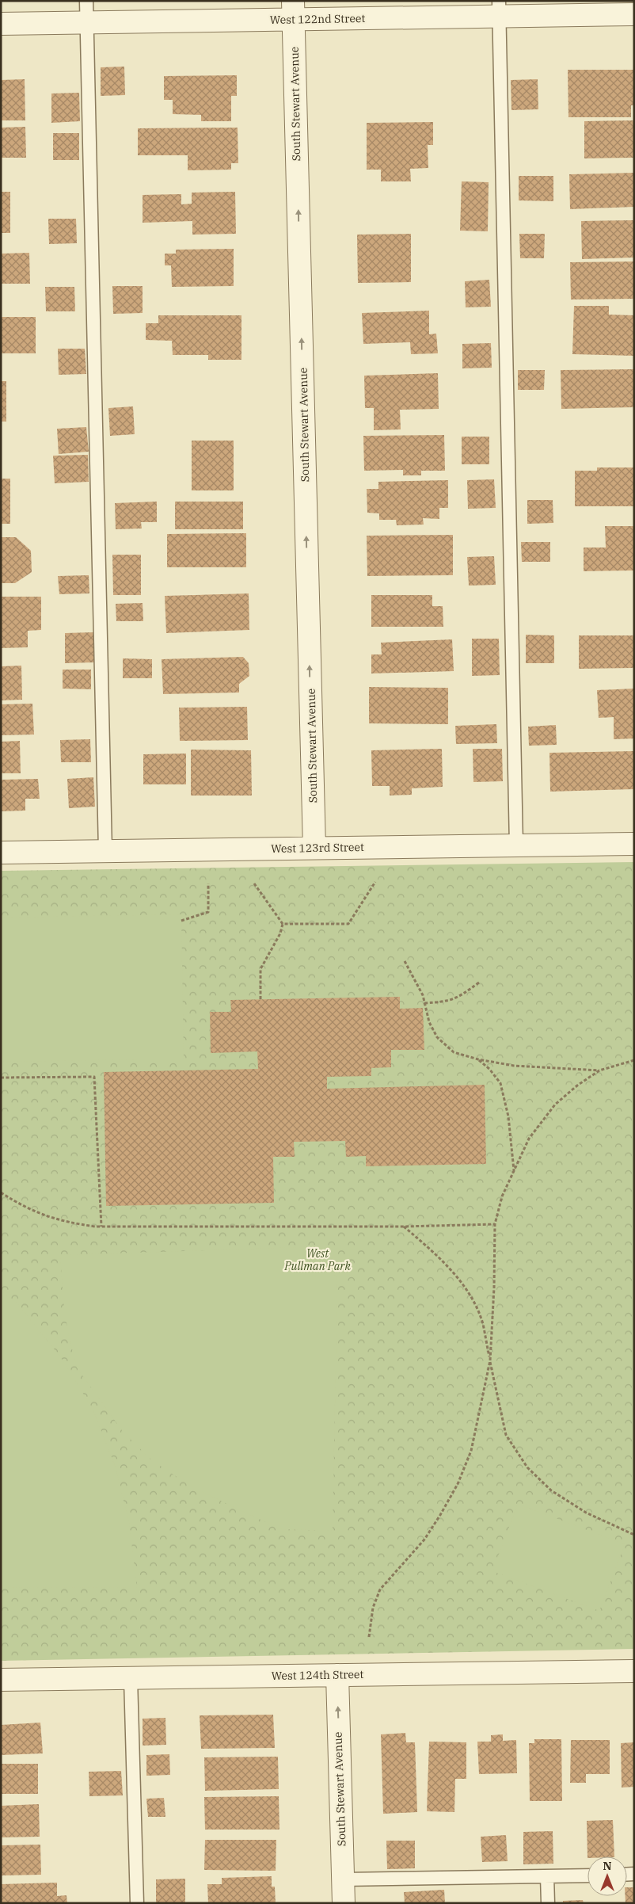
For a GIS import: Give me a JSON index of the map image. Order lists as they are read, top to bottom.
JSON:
{
  "streets": {
    "street": [
      "West 122nd Street",
      "South Stewart Avenue",
      "West 123rd Street",
      "West 124th Street"
    ]
  },
  "crossings": [
    ["West 122nd Street", "South Stewart Avenue"],
    ["South Stewart Avenue", "West 123rd Street"],
    ["South Stewart Avenue", "West 124th Street"]
  ],
  "one_way": ["South Stewart Avenue"],
  "parks": ["West Pullman Park"],
  "north": "top"
}
